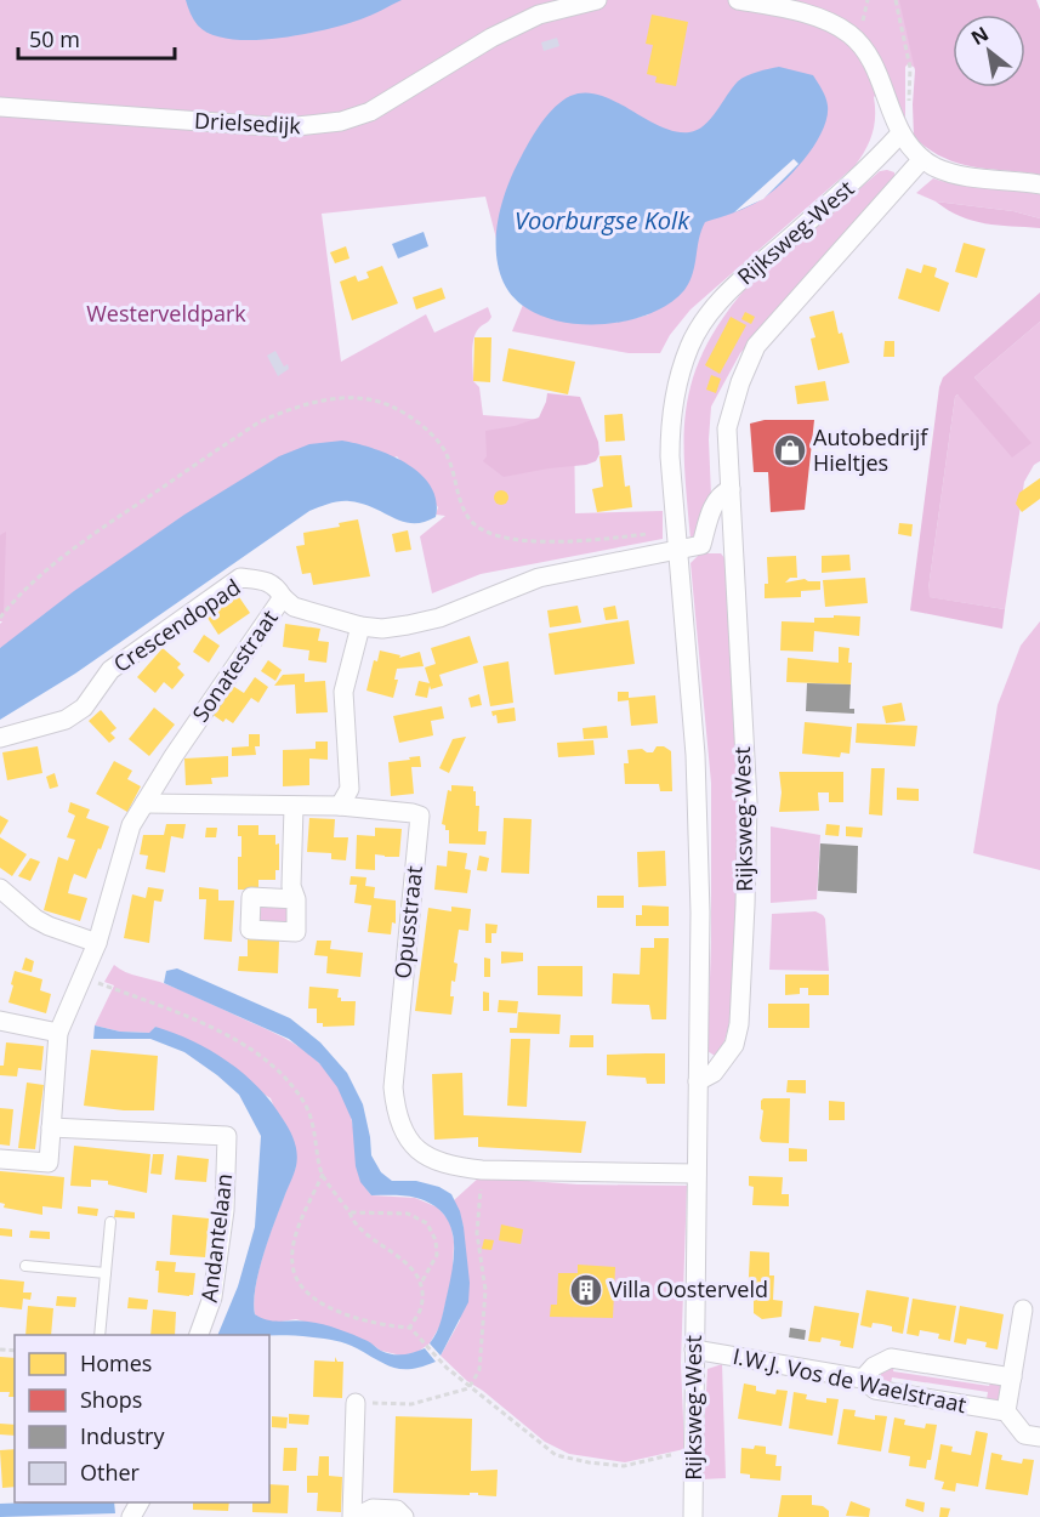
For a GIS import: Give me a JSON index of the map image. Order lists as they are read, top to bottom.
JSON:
{
  "streets": {
    "street": [
      "Drielsedijk",
      "Rijksweg-West",
      "Crescendopad",
      "Sonatestraat",
      "Opusstraat",
      "Andantelaan",
      "I.W.J. Vos de Waelstraat"
    ]
  },
  "crossings": [
    ["Rijksweg-West", "Sonatestraat"],
    ["Rijksweg-West", "Opusstraat"],
    ["Rijksweg-West", "I.W.J. Vos de Waelstraat"],
    ["Crescendopad", "Sonatestraat"],
    ["Sonatestraat", "Andantelaan"]
  ],
  "water": ["Voorburgse Kolk"],
  "parks": ["Westerveldpark"],
  "places": {
    "shop": ["Autobedrijf Hieltjes"],
    "building": ["Villa Oosterveld"]
  },
  "legend": [
    "Homes",
    "Shops",
    "Industry",
    "Other"
  ],
  "scale_bar": "50 m",
  "north": "top left"
}
